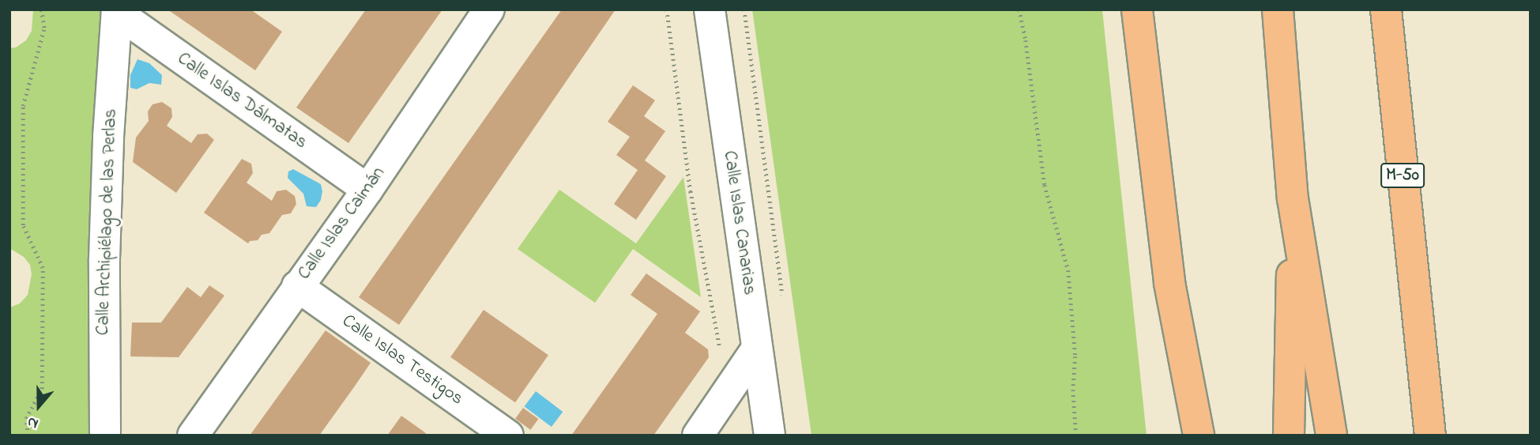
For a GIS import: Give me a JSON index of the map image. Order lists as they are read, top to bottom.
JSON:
{
  "streets": {
    "highway": ["M-50"],
    "street": [
      "Calle Islas Dálmatas",
      "Calle Archipiélago de las Perlas",
      "Calle Islas Canarias",
      "Calle Islas Caimán",
      "Calle Islas Testigos"
    ]
  },
  "crossings": [
    ["Calle Islas Dálmatas", "Calle Archipiélago de las Perlas"],
    ["Calle Islas Dálmatas", "Calle Islas Caimán"],
    ["Calle Islas Caimán", "Calle Islas Testigos"]
  ],
  "north": "bottom"
}
